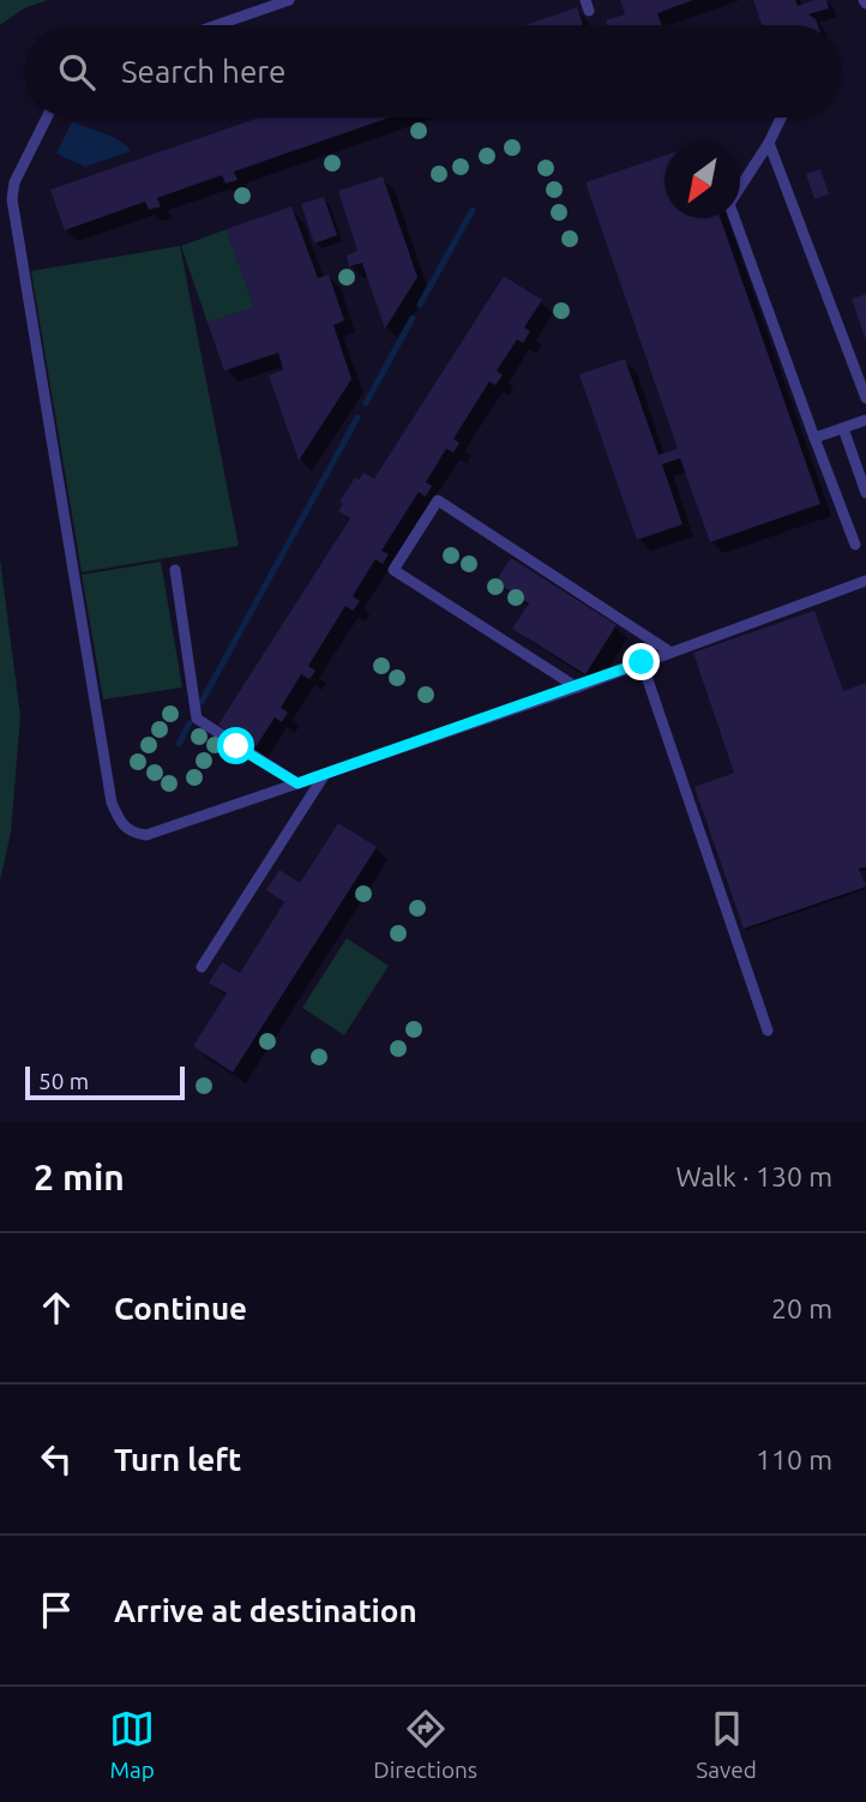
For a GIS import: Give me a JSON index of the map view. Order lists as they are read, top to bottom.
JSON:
{
  "scale_bar": "50 m",
  "north": "bottom left",
  "page": {
    "search": "Search here",
    "scale": "50 m",
    "heading": ["2 min", "Walk · 130 m"],
    "list": [
      ["Continue", "20 m"],
      ["Turn left", "110 m"],
      "Arrive at destination"
    ],
    "nav": ["Map", "Directions", "Saved"]
  }
}
